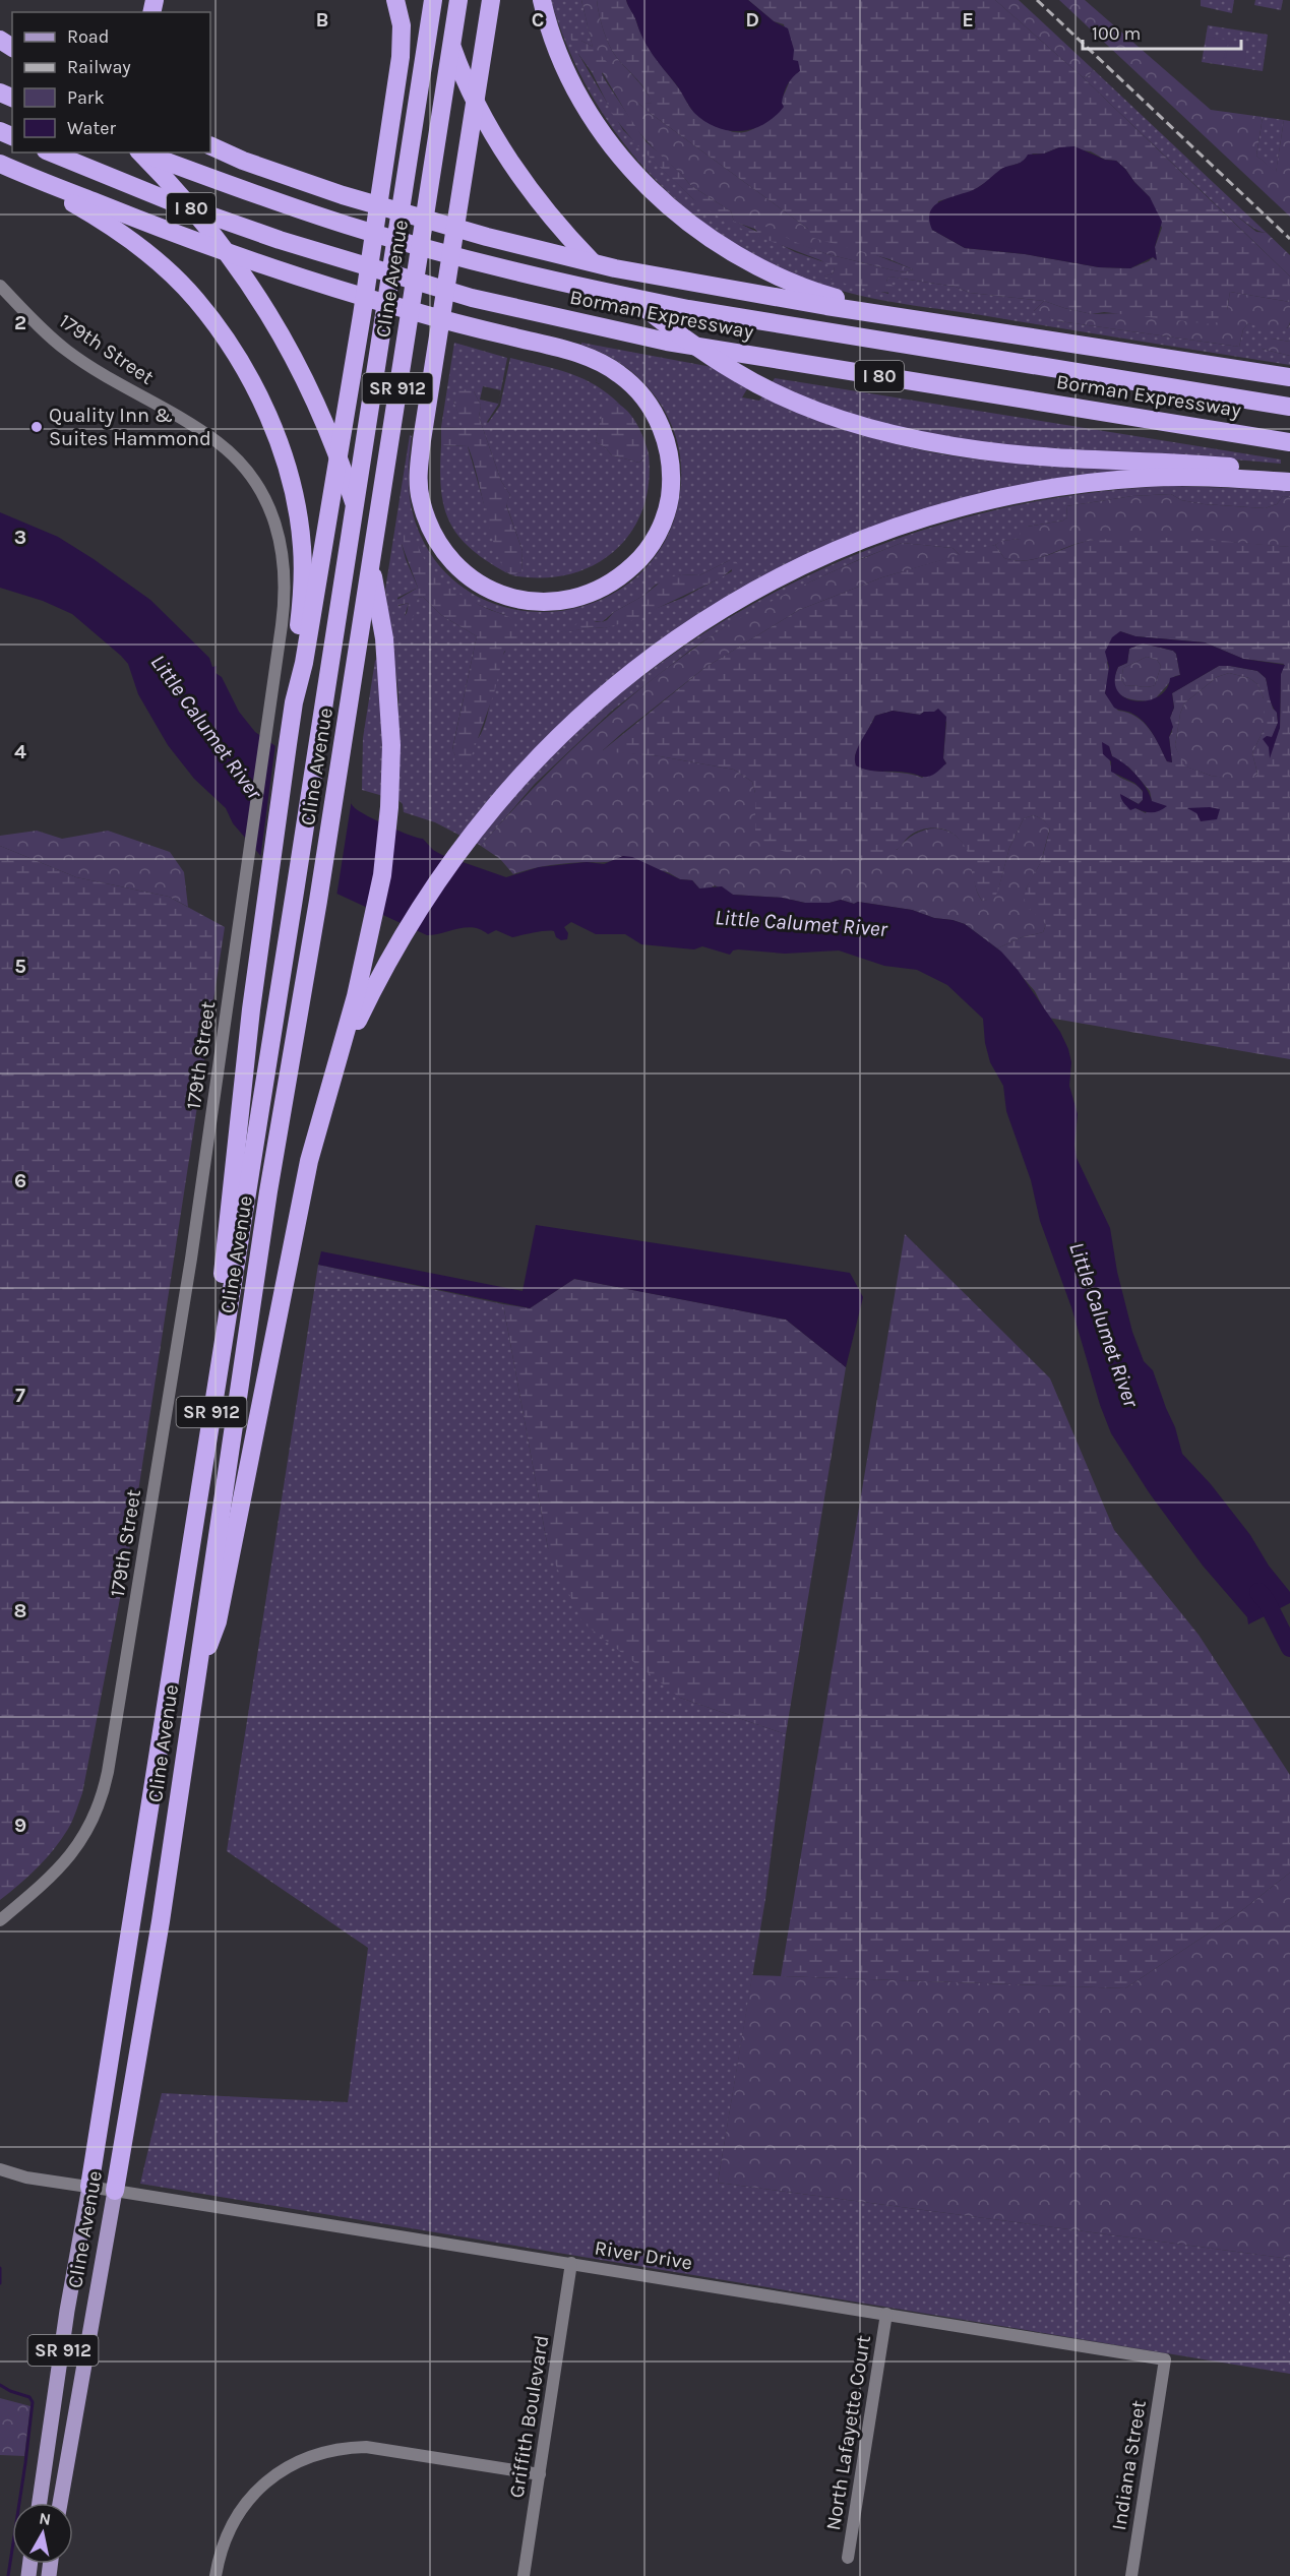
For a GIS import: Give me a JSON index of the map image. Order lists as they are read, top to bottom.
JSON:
{
  "streets": {
    "highway": [
      "I 80",
      "Cline Avenue",
      "Borman Expressway",
      "SR 912"
    ],
    "street": [
      "179th Street",
      "River Drive",
      "Griffith Boulevard",
      "North Lafayette Court",
      "Indiana Street"
    ]
  },
  "crossings": [
    ["Cline Avenue", "River Drive"],
    ["River Drive", "Griffith Boulevard"],
    ["River Drive", "North Lafayette Court"],
    ["River Drive", "Indiana Street"]
  ],
  "water": ["Little Calumet River"],
  "places": ["Quality Inn & Suites Hammond"],
  "legend": [
    "Road",
    "Railway",
    "Park",
    "Water"
  ],
  "scale_bar": "100 m",
  "north": "top",
  "grid": {
    "columns": [
      "B",
      "C",
      "D",
      "E"
    ],
    "rows": [
      "2",
      "3",
      "4",
      "5",
      "6",
      "7",
      "8",
      "9"
    ]
  }
}
